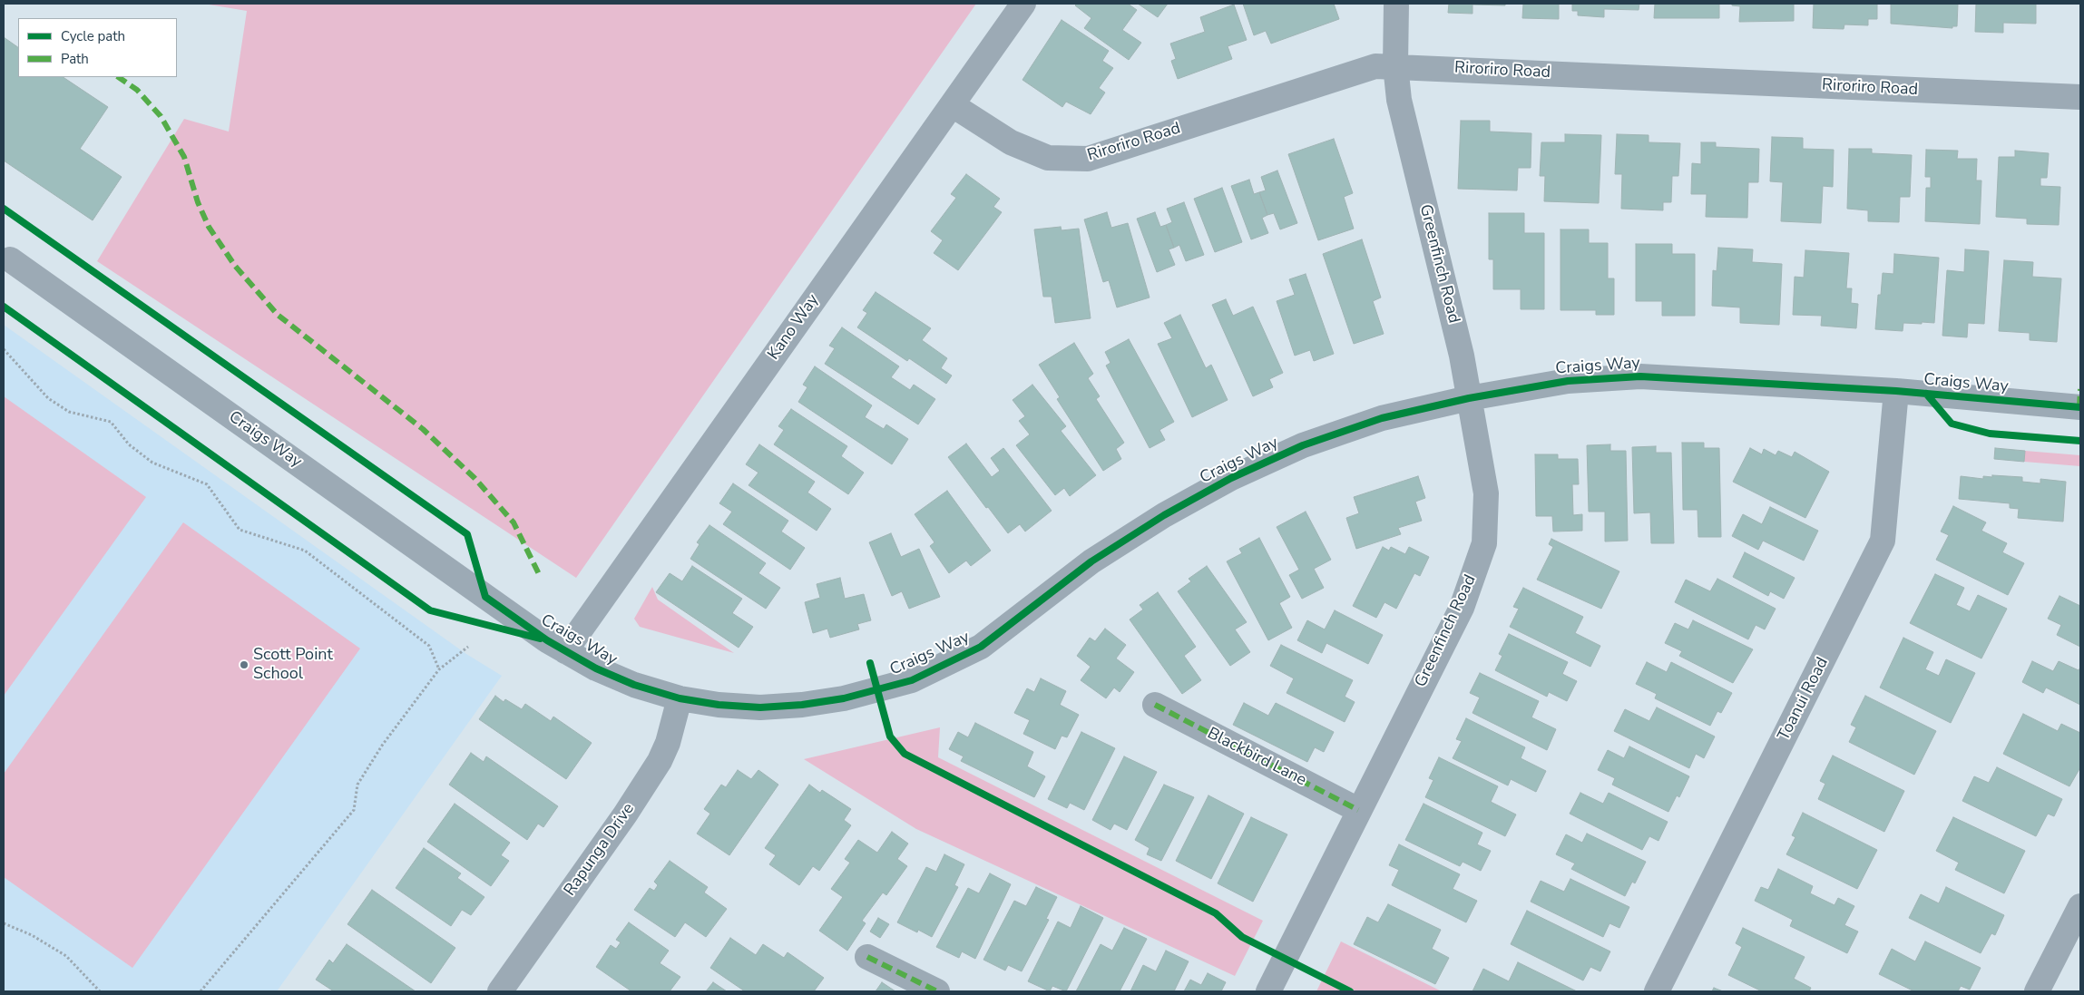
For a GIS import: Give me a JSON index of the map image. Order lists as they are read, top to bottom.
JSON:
{
  "streets": {
    "street": [
      "Riroriro Road",
      "Greenfinch Road",
      "Kano Way",
      "Craigs Way",
      "Toanui Road",
      "Blackbird Lane",
      "Rapunga Drive"
    ]
  },
  "crossings": [
    ["Riroriro Road", "Greenfinch Road"],
    ["Riroriro Road", "Kano Way"],
    ["Greenfinch Road", "Craigs Way"],
    ["Greenfinch Road", "Blackbird Lane"],
    ["Kano Way", "Craigs Way"],
    ["Craigs Way", "Toanui Road"],
    ["Craigs Way", "Rapunga Drive"]
  ],
  "places": ["Scott Point School"],
  "legend": ["Cycle path", "Path"]
}
